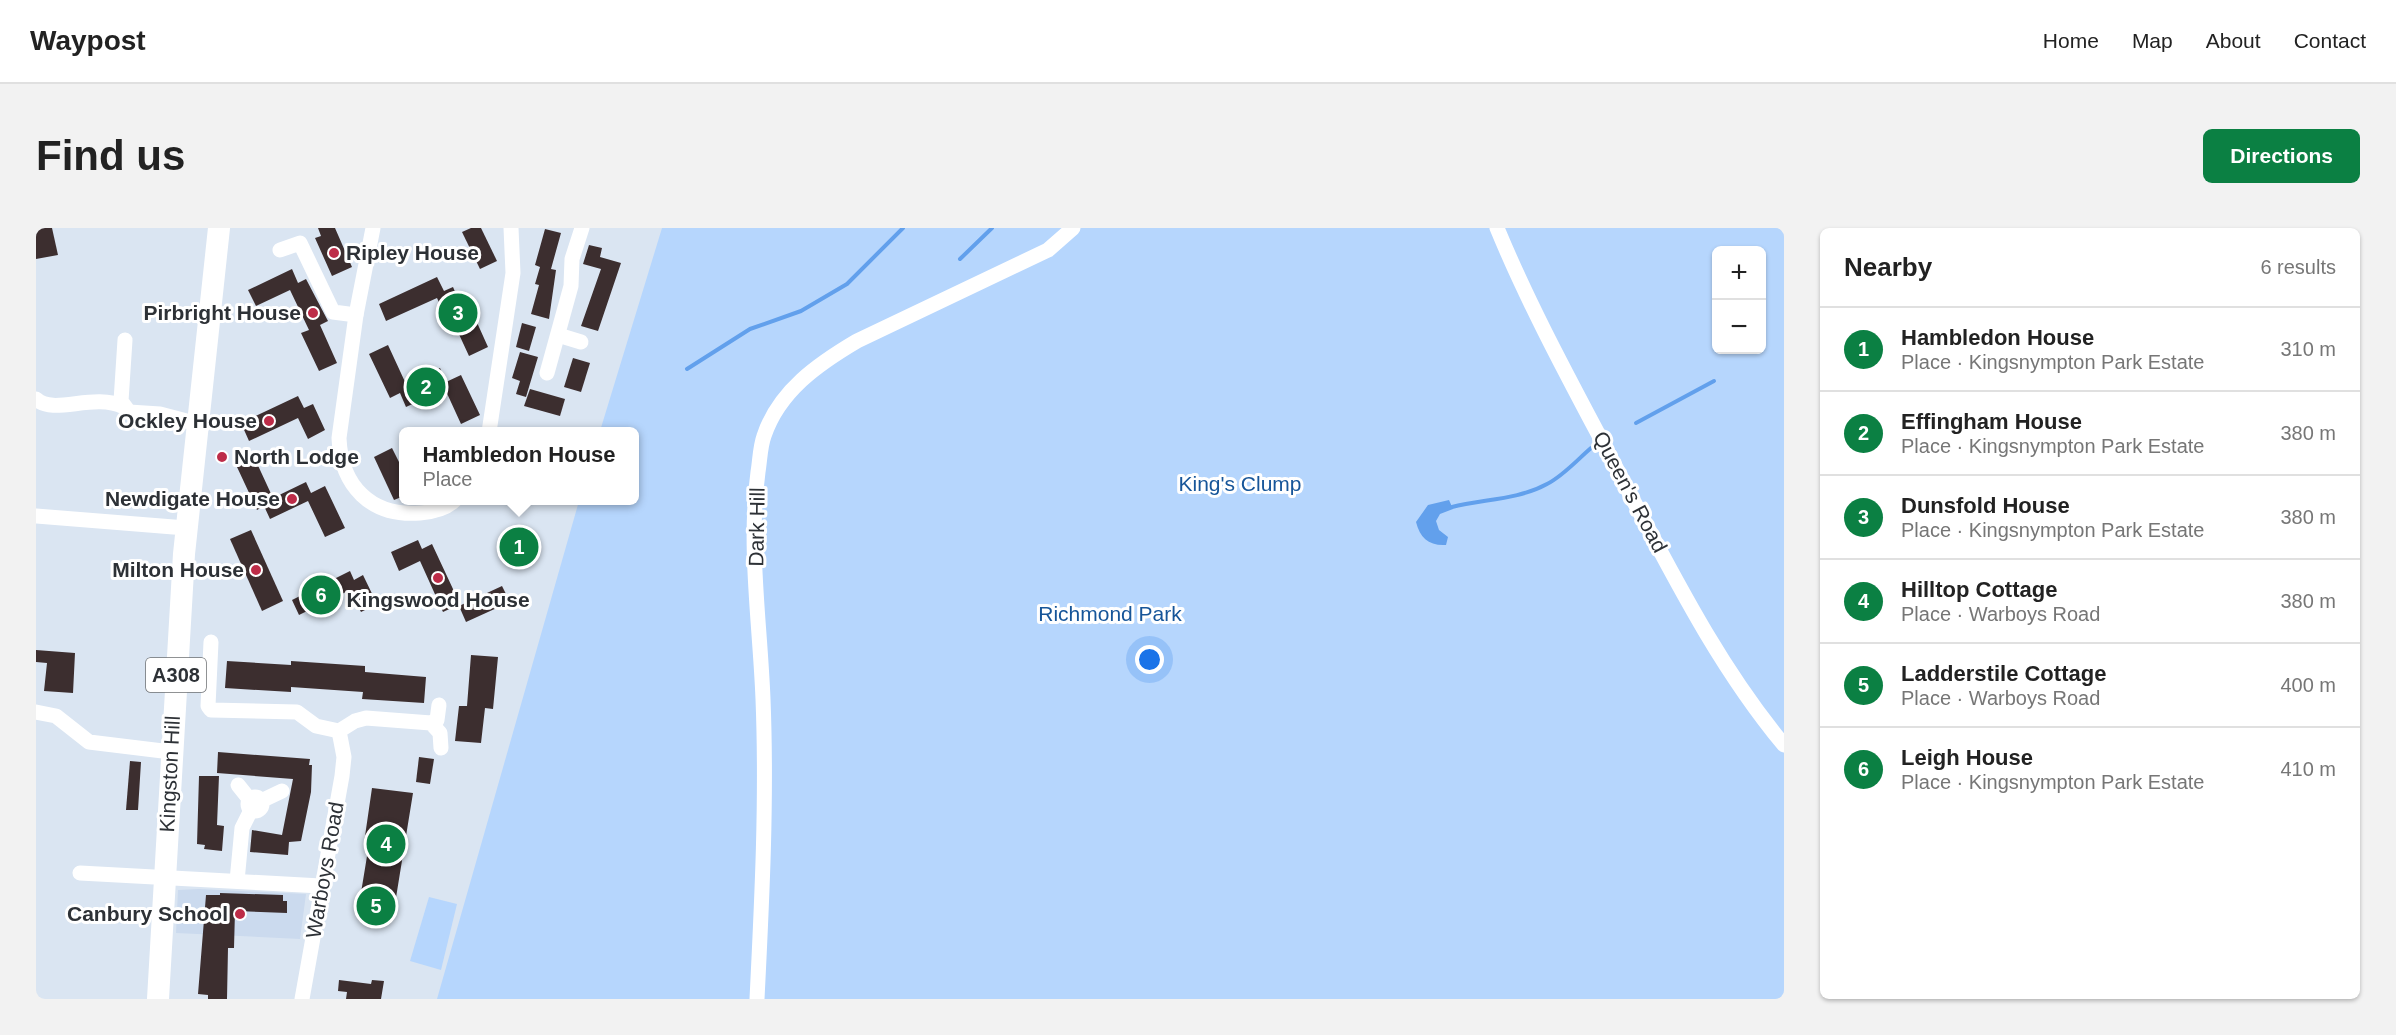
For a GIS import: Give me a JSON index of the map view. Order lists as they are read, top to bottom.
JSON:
{
  "streets": {
    "main road": ["A308", "Kingston Hill"],
    "street": ["Queen's Road", "Dark Hill", "Warboys Road"]
  },
  "parks": ["King's Clump", "Richmond Park"],
  "places": [
    "Ripley House",
    "Pirbright House",
    "Ockley House",
    "North Lodge",
    "Newdigate House",
    "Milton House",
    "Kingswood House",
    "Canbury School"
  ],
  "page": {
    "header": "Waypost",
    "nav": [
      "Home",
      "Map",
      "About",
      "Contact"
    ],
    "buttons": "Directions",
    "title": "Find us",
    "heading": ["Nearby", "6 results"],
    "map_buttons": ["+", "−"],
    "pins": [
      "3",
      "2",
      "1",
      "6",
      "4",
      "5"
    ],
    "list": [
      {
        "mark": "1",
        "name": "Hambledon House",
        "note": "Place · Kingsnympton Park Estate",
        "value": "310 m"
      },
      {
        "mark": "2",
        "name": "Effingham House",
        "note": "Place · Kingsnympton Park Estate",
        "value": "380 m"
      },
      {
        "mark": "3",
        "name": "Dunsfold House",
        "note": "Place · Kingsnympton Park Estate",
        "value": "380 m"
      },
      {
        "mark": "4",
        "name": "Hilltop Cottage",
        "note": "Place · Warboys Road",
        "value": "380 m"
      },
      {
        "mark": "5",
        "name": "Ladderstile Cottage",
        "note": "Place · Warboys Road",
        "value": "400 m"
      },
      {
        "mark": "6",
        "name": "Leigh House",
        "note": "Place · Kingsnympton Park Estate",
        "value": "410 m"
      }
    ],
    "popup": ["Hambledon House", "Place"]
  }
}
